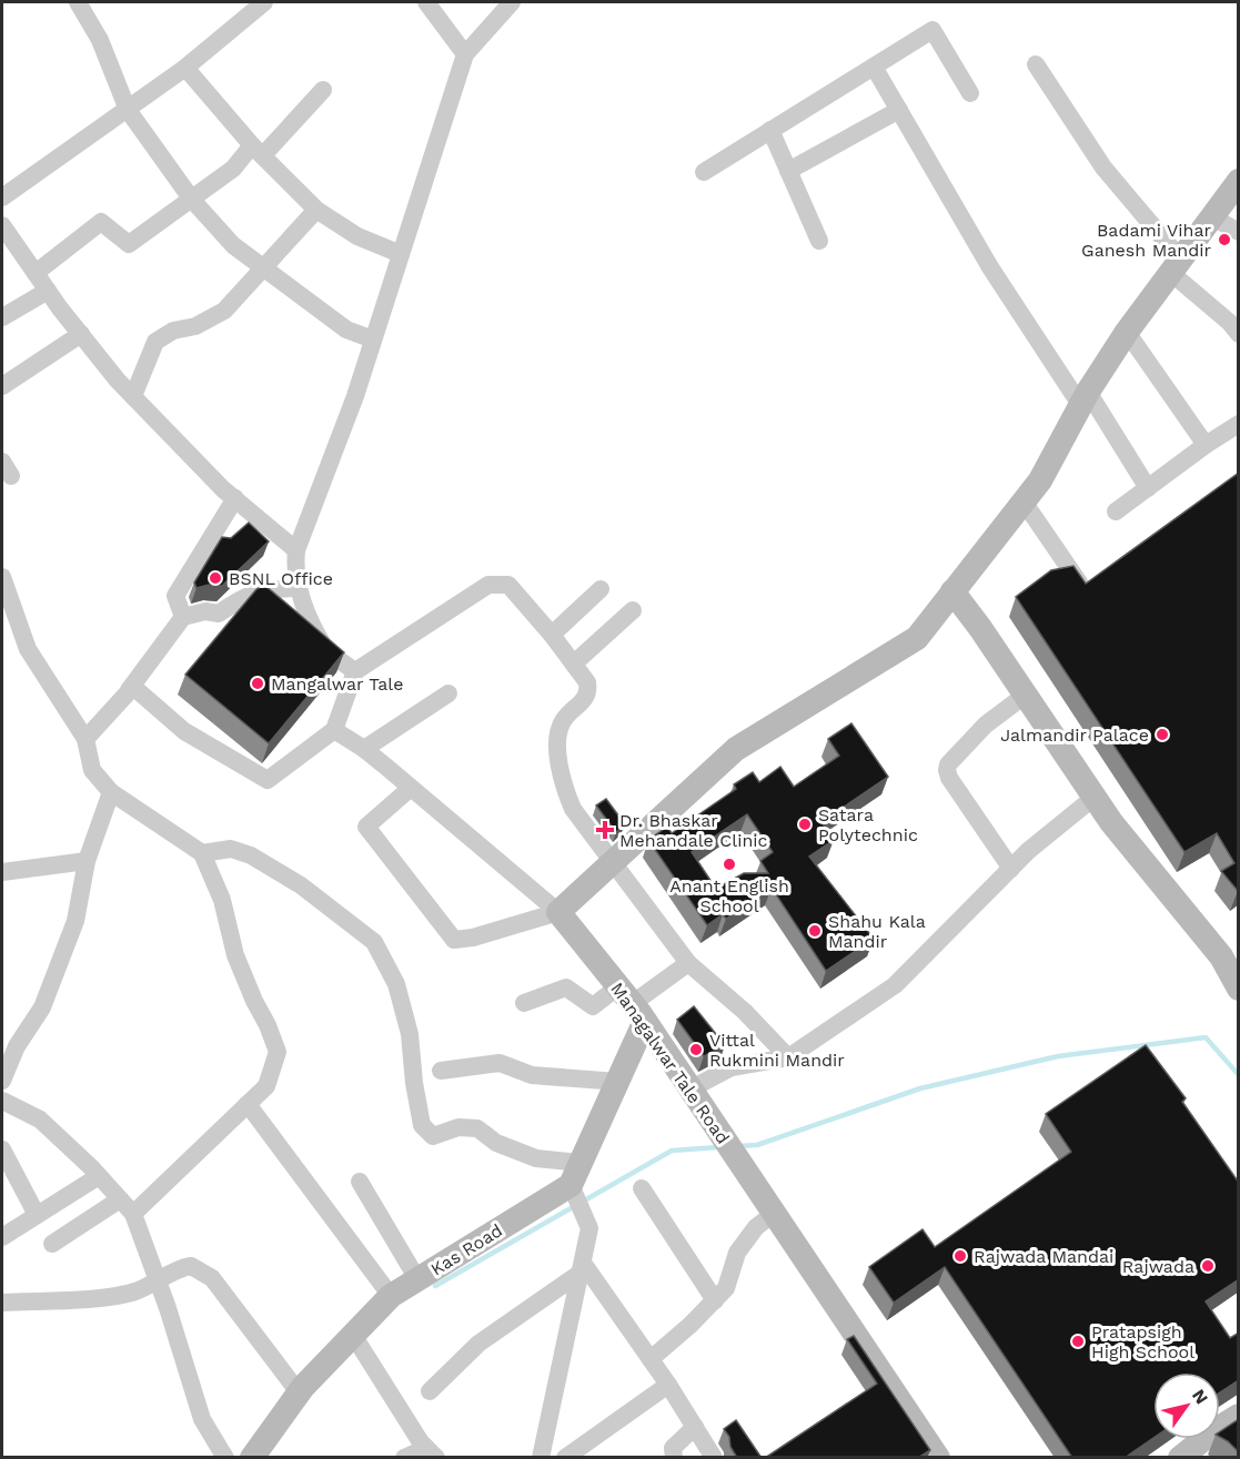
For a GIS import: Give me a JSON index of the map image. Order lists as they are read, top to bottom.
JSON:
{
  "streets": {
    "main road": ["Managalwar Tale Road", "Kas Road"]
  },
  "places": {
    "other": [
      "Badami Vihar Ganesh Mandir",
      "BSNL Office",
      "Mangalwar Tale",
      "Jalmandir Palace",
      "Satara Polytechnic",
      "Anant English School",
      "Shahu Kala Mandir",
      "Vittal Rukmini Mandir",
      "Rajwada Mandai",
      "Rajwada",
      "Pratapsigh High School"
    ],
    "health": ["Dr. Bhaskar Mehandale Clinic"]
  },
  "north": "top right"
}
